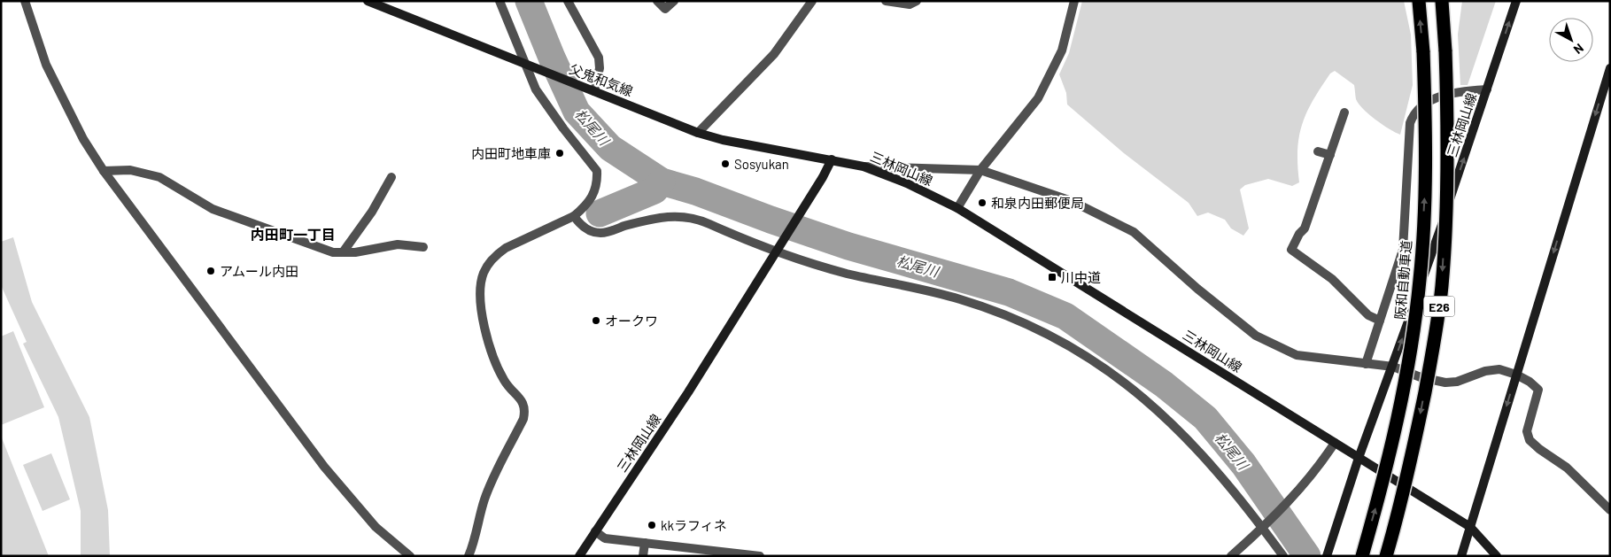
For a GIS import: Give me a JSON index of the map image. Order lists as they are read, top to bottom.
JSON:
{
  "streets": {
    "highway": ["阪和自動車道", "E26"],
    "main road": ["父鬼和気線", "三林岡山線"]
  },
  "crossings": [
    ["父鬼和気線", "三林岡山線"]
  ],
  "districts": ["内田町一丁目"],
  "water": ["松尾川"],
  "places": {
    "other": [
      "内田町地車庫",
      "Sosyukan",
      "和泉内田郵便局",
      "アムール内田",
      "オークワ",
      "kkラフィネ"
    ],
    "transit": ["川中道"]
  },
  "north": "bottom right"
}
